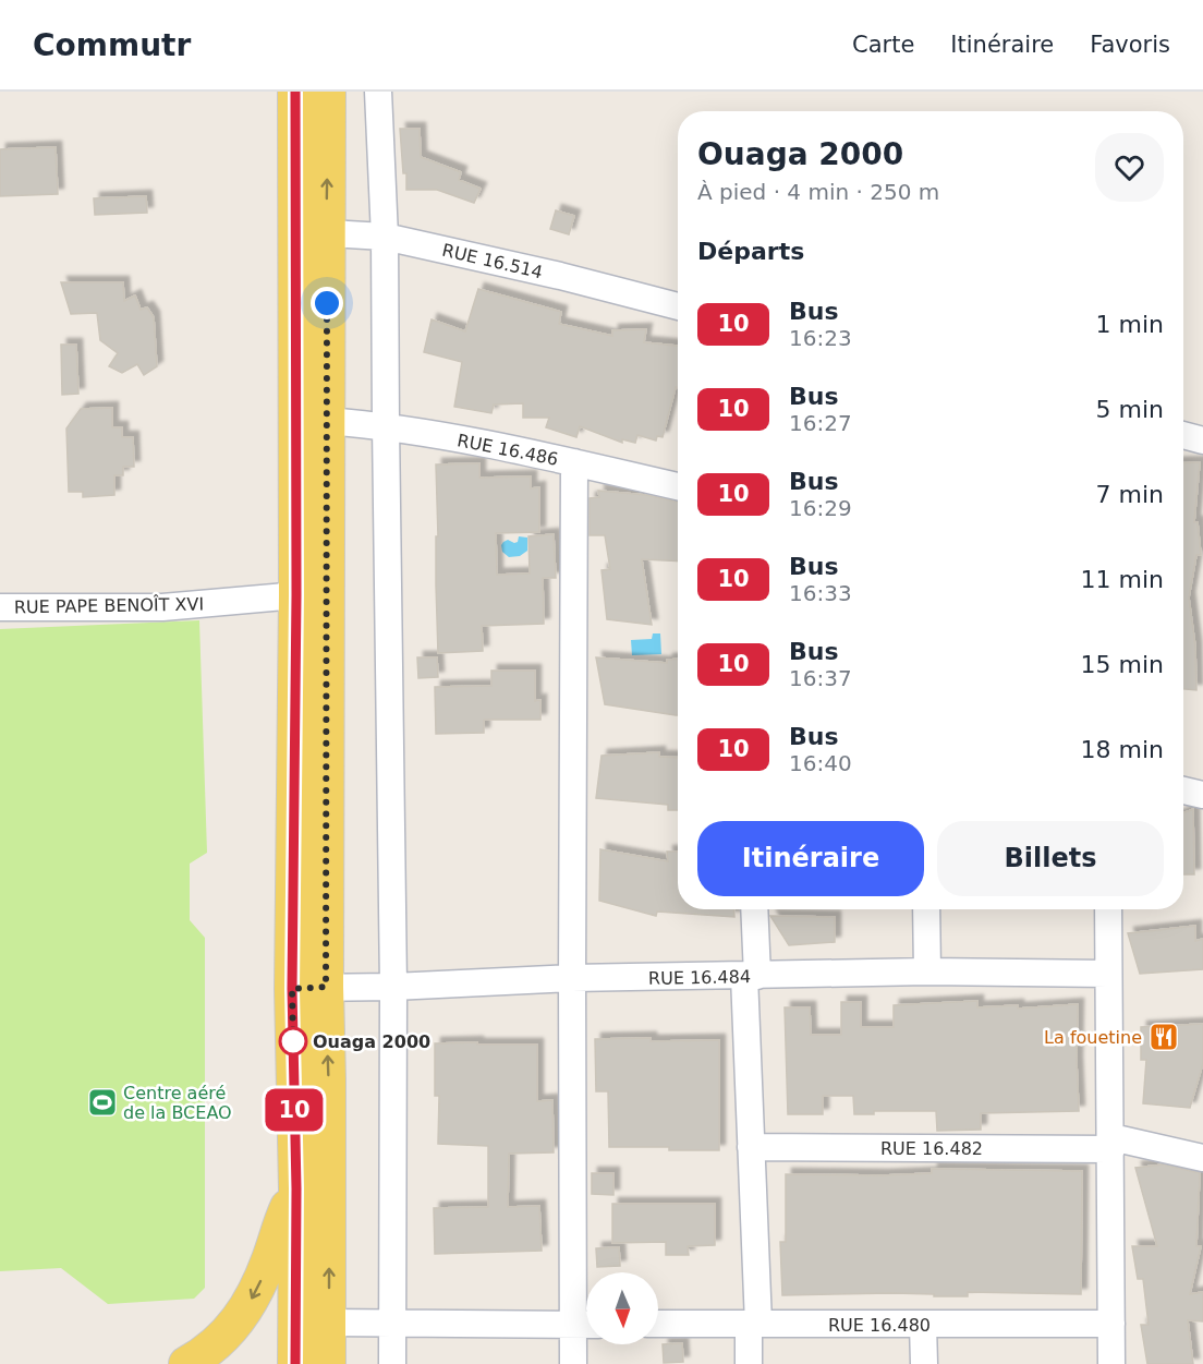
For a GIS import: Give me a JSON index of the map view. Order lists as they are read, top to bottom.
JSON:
{
  "streets": {
    "street": [
      "RUE 16.514",
      "RUE 16.486",
      "RUE PAPE BENOÎT XVI",
      "RUE 16.484",
      "RUE 16.482",
      "RUE 16.480"
    ]
  },
  "places": {
    "restaurant": ["La fouetine"],
    "other": ["Ouaga 2000"],
    "sports": ["Centre aéré de la BCEAO"]
  },
  "lines": ["bus line 10"],
  "north": "bottom",
  "page": {
    "header": "Commutr",
    "nav": ["Carte", "Itinéraire", "Favoris"],
    "on_map": "10",
    "heading": [
      ["Ouaga 2000", "À pied · 4 min · 250 m"],
      "Départs"
    ],
    "list": [
      {
        "mark": "10",
        "name": "Bus",
        "note": "16:23",
        "value": "1 min"
      },
      {
        "mark": "10",
        "name": "Bus",
        "note": "16:27",
        "value": "5 min"
      },
      {
        "mark": "10",
        "name": "Bus",
        "note": "16:29",
        "value": "7 min"
      },
      {
        "mark": "10",
        "name": "Bus",
        "note": "16:33",
        "value": "11 min"
      },
      {
        "mark": "10",
        "name": "Bus",
        "note": "16:37",
        "value": "15 min"
      },
      {
        "mark": "10",
        "name": "Bus",
        "note": "16:40",
        "value": "18 min"
      }
    ],
    "buttons": ["Itinéraire", "Billets"]
  }
}
